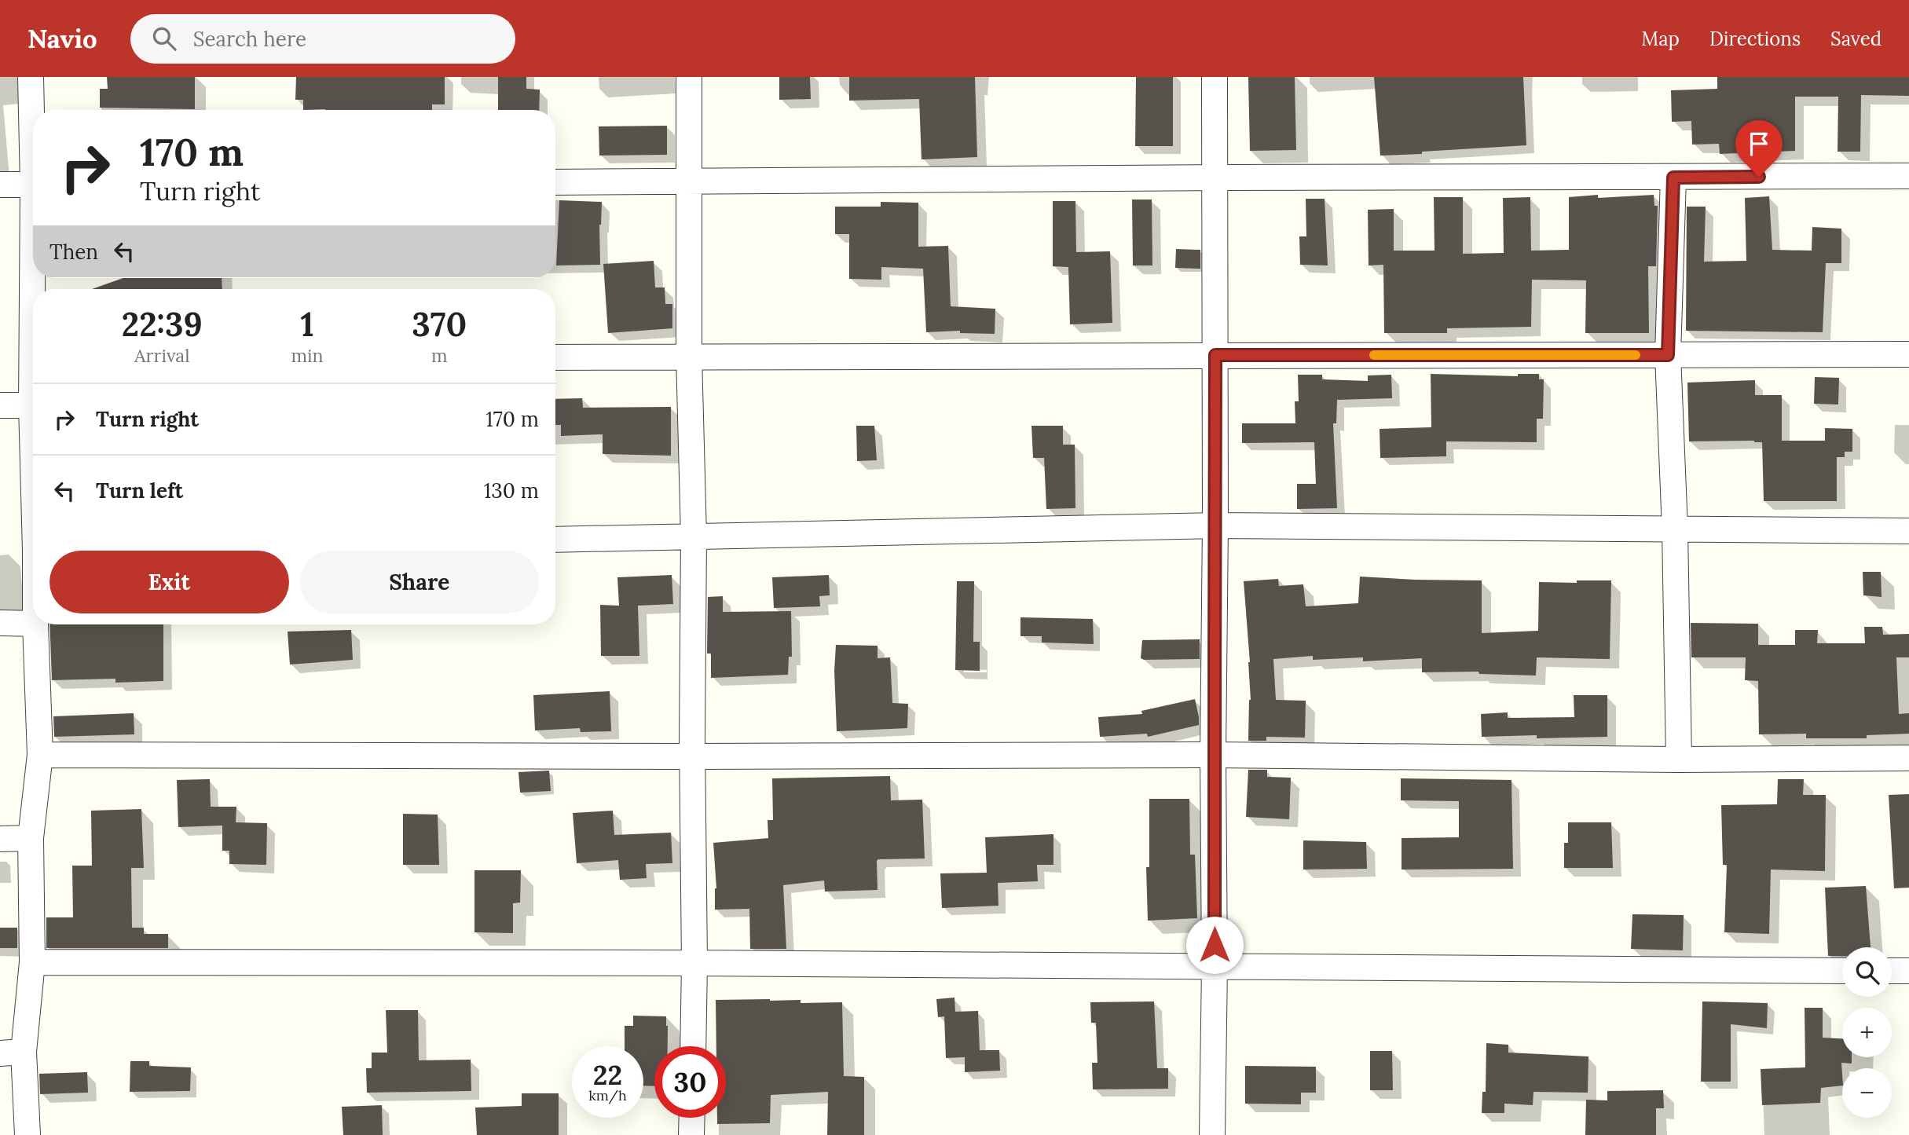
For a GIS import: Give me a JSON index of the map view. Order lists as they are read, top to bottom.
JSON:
{
  "page": {
    "header": "Navio",
    "search": "Search here",
    "nav": ["Map", "Directions", "Saved"],
    "turn": ["170 m", "Turn right"],
    "then": "Then",
    "eta": [
      "22:39",
      "Arrival",
      "1",
      "min",
      "370",
      "m"
    ],
    "list": [
      {
        "name": "Turn right",
        "value": "170 m"
      },
      {
        "name": "Turn left",
        "value": "130 m"
      }
    ],
    "buttons": ["Exit", "Share"],
    "map_buttons": ["+", "−"],
    "speed": "22 km/h",
    "limit": "30"
  }
}
